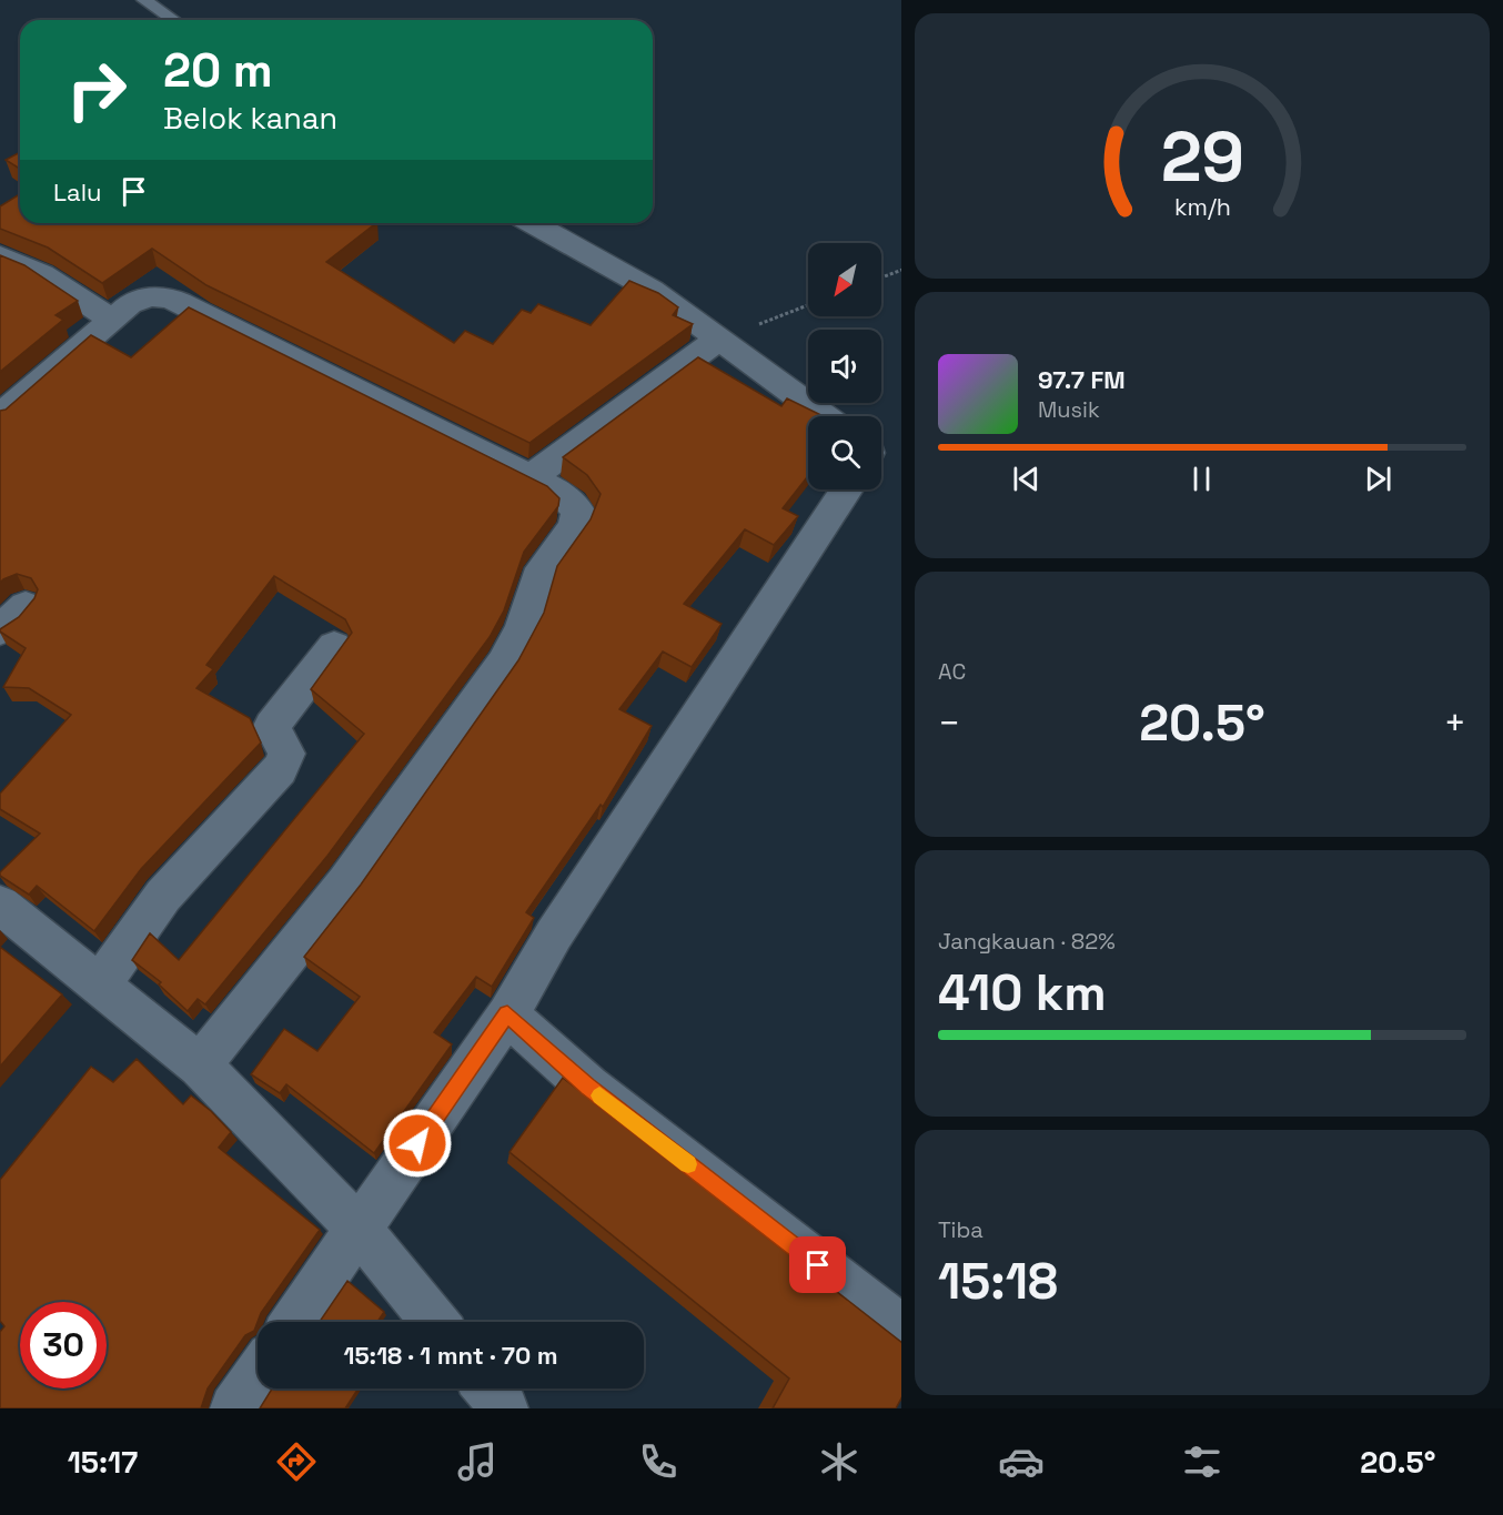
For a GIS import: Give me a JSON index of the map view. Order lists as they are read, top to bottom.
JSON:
{
  "north": "bottom left",
  "page": {
    "turn": ["20 m", "Belok kanan"],
    "then": "Lalu",
    "song": ["97.7 FM", "Musik"],
    "tile": [
      "AC",
      ["Jangkauan · 82%", "410 km"],
      ["Tiba", "15:18"]
    ],
    "heat": ["−", "20.5°", "+"],
    "limit": "30",
    "trip": "15:18 · 1 mnt · 70 m",
    "tabs": ["15:17", "20.5°"],
    "gauge": ["29", "km/h"]
  }
}
